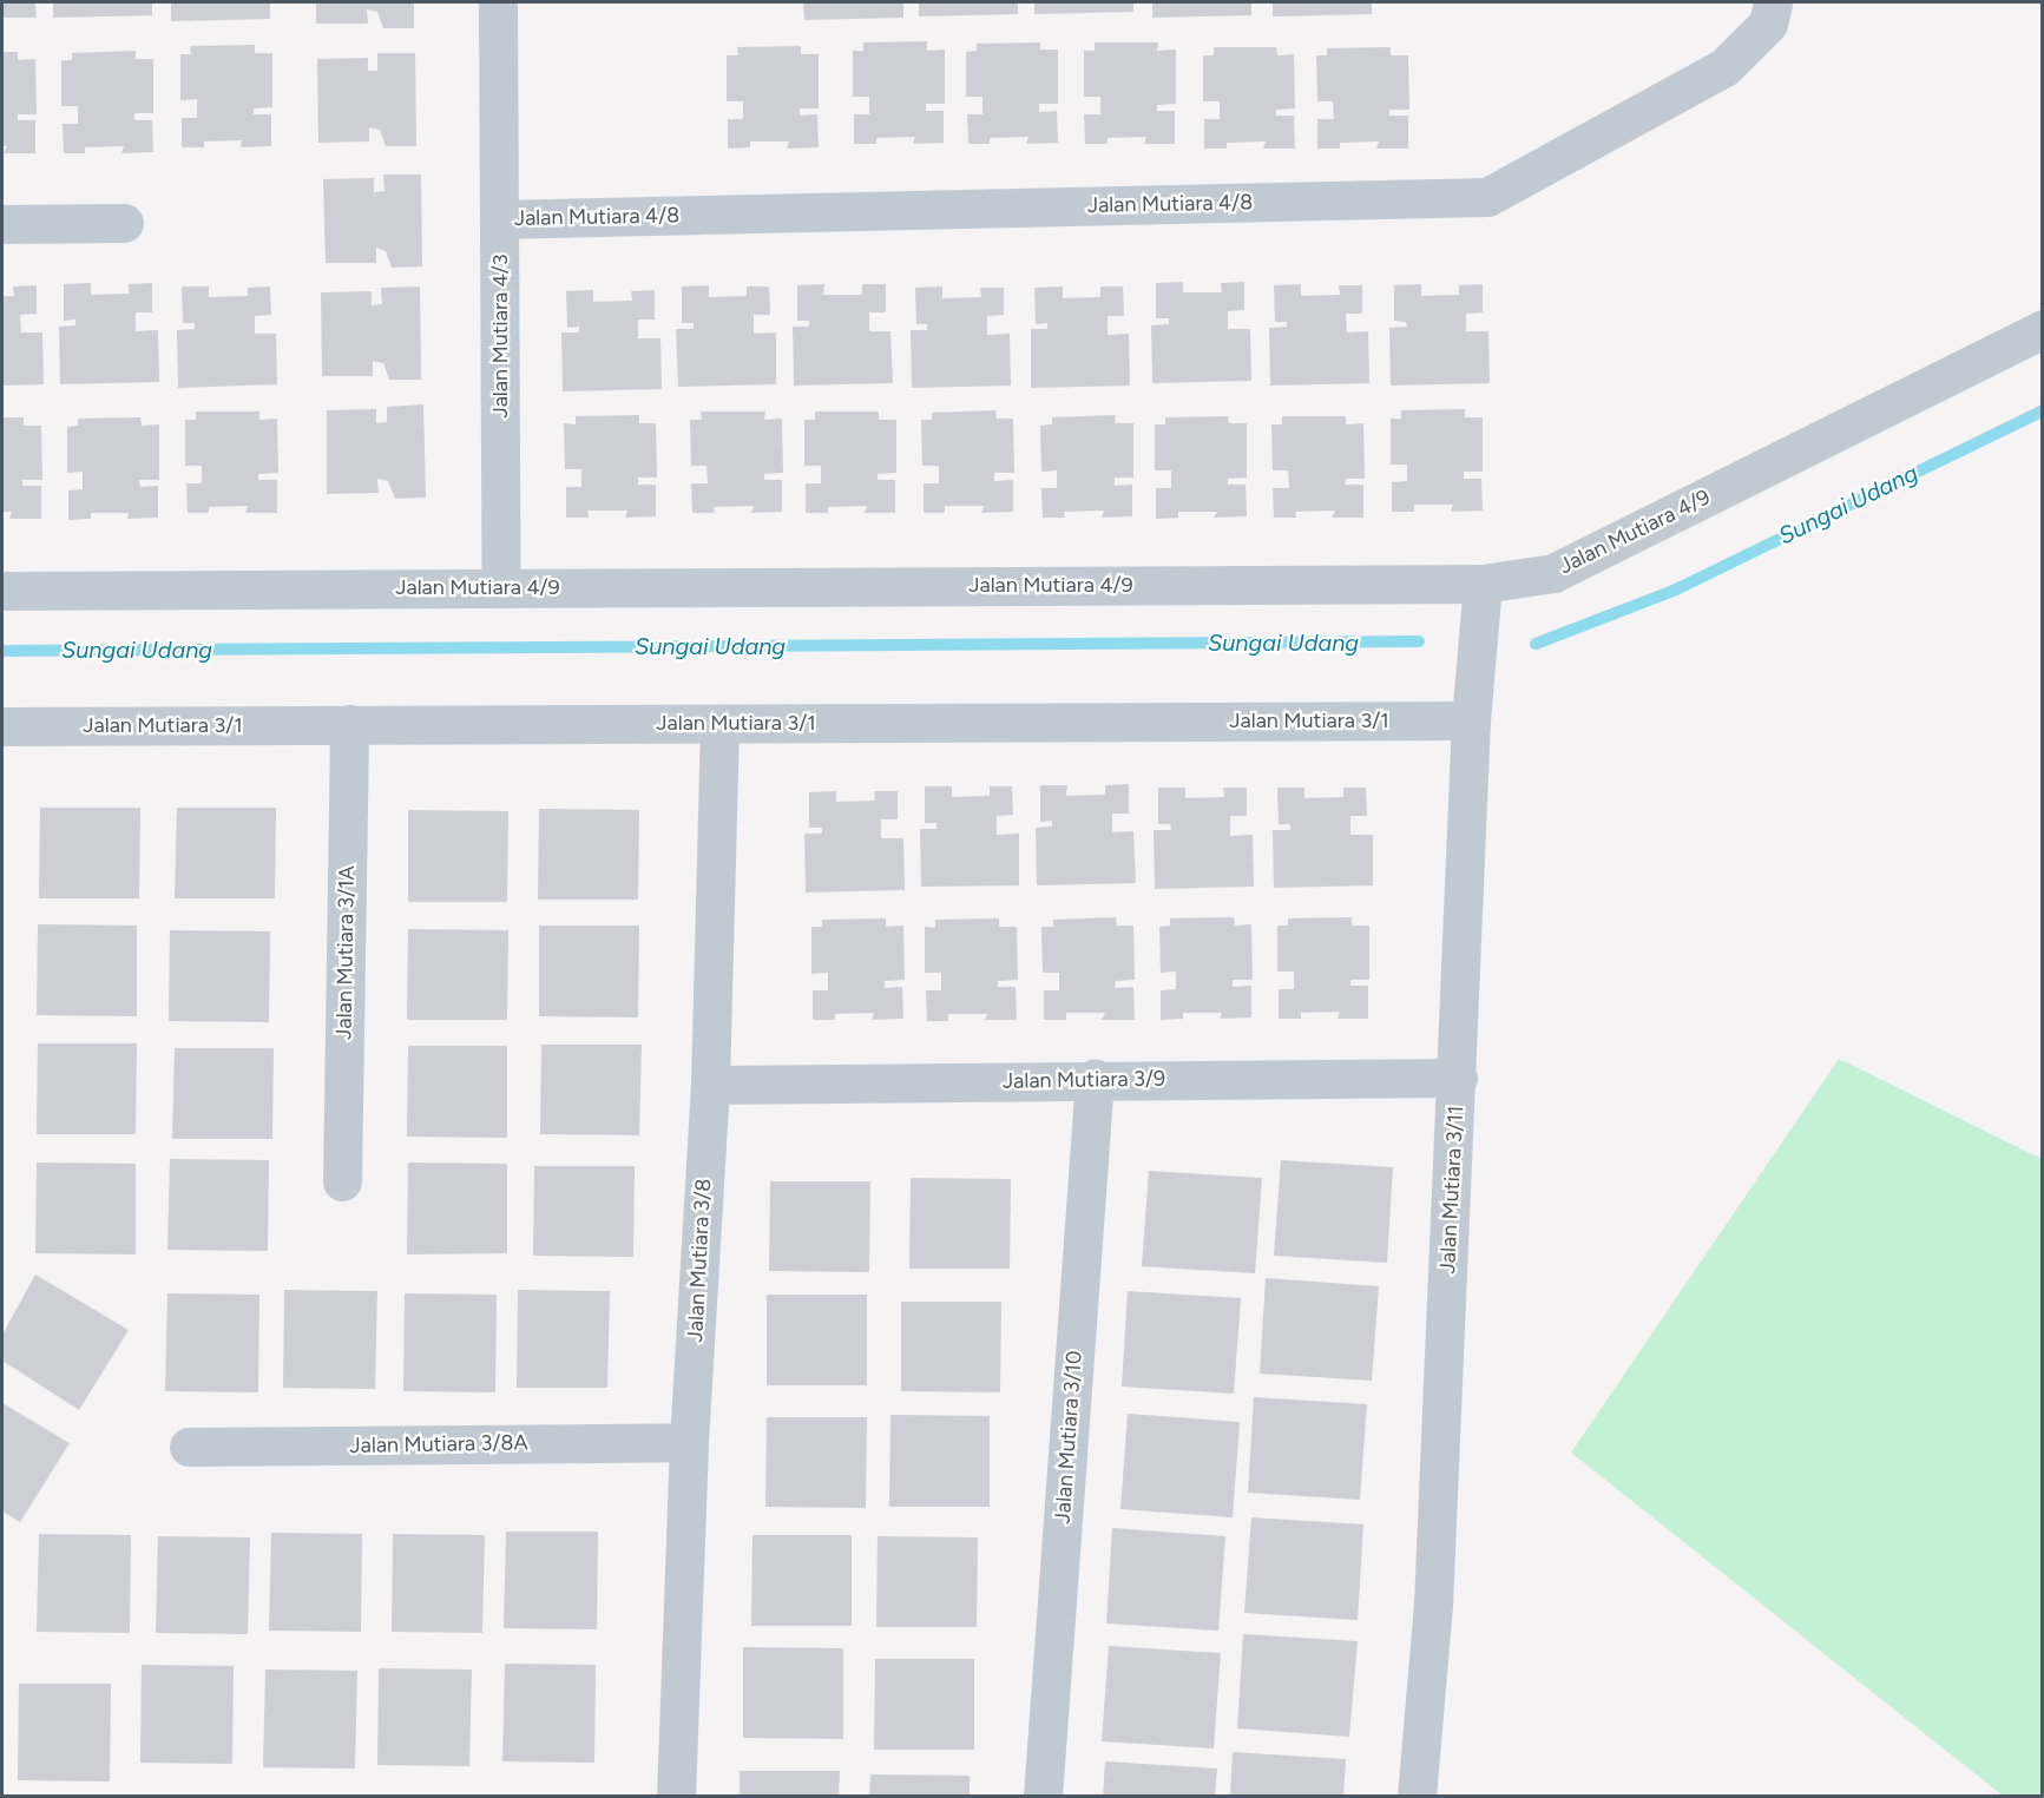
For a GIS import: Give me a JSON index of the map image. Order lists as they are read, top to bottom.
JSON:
{
  "streets": {
    "street": [
      "Jalan Mutiara 4/8",
      "Jalan Mutiara 4/3",
      "Jalan Mutiara 4/9",
      "Jalan Mutiara 3/1",
      "Jalan Mutiara 3/1A",
      "Jalan Mutiara 3/9",
      "Jalan Mutiara 3/11",
      "Jalan Mutiara 3/8",
      "Jalan Mutiara 3/10",
      "Jalan Mutiara 3/8A"
    ]
  },
  "crossings": [
    ["Jalan Mutiara 4/8", "Jalan Mutiara 4/3"],
    ["Jalan Mutiara 4/3", "Jalan Mutiara 4/9"],
    ["Jalan Mutiara 4/9", "Jalan Mutiara 3/11"],
    ["Jalan Mutiara 3/1", "Jalan Mutiara 3/1A"],
    ["Jalan Mutiara 3/1", "Jalan Mutiara 3/11"],
    ["Jalan Mutiara 3/1", "Jalan Mutiara 3/8"],
    ["Jalan Mutiara 3/9", "Jalan Mutiara 3/11"],
    ["Jalan Mutiara 3/9", "Jalan Mutiara 3/8"],
    ["Jalan Mutiara 3/9", "Jalan Mutiara 3/10"],
    ["Jalan Mutiara 3/8", "Jalan Mutiara 3/8A"]
  ],
  "water": ["Sungai Udang"]
}
